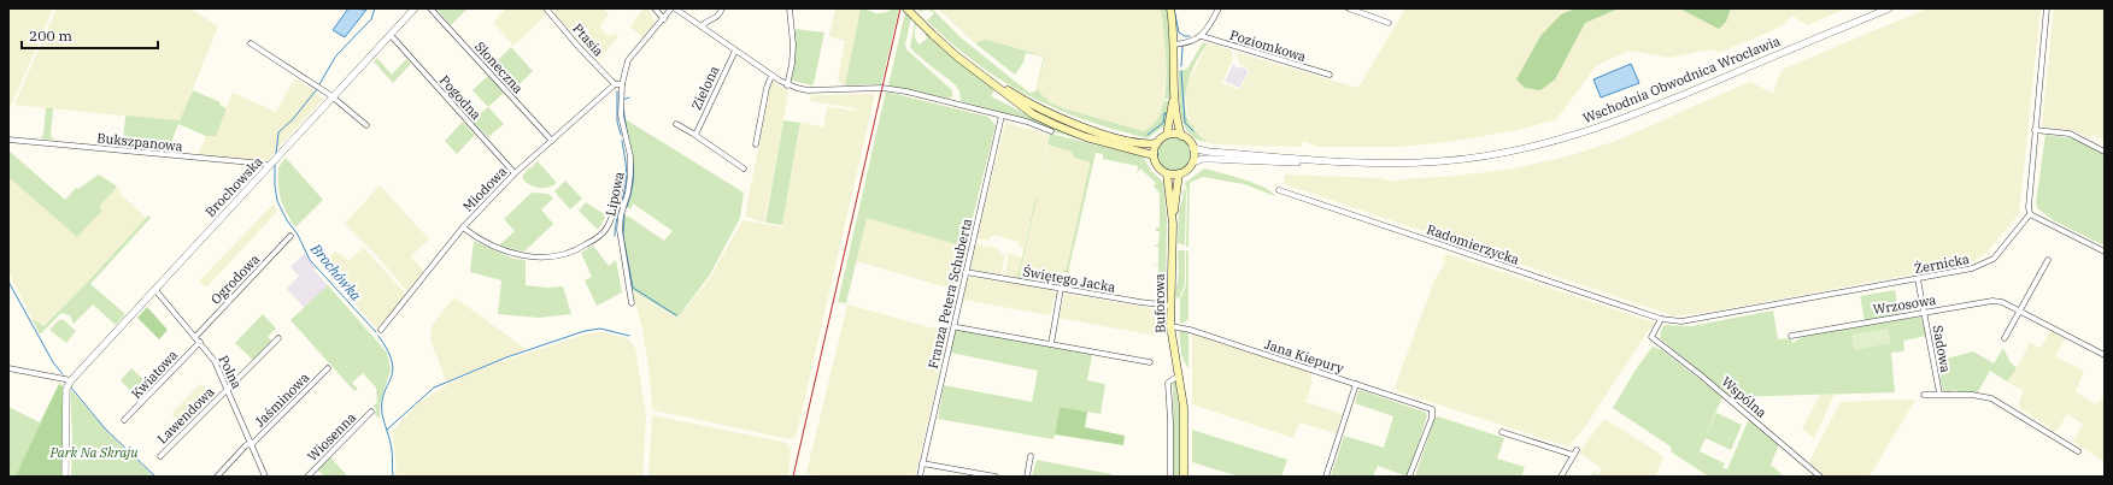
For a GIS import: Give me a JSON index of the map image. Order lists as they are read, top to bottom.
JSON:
{
  "streets": {
    "main road": ["Buforowa"],
    "street": [
      "Ptasia",
      "Poziomkowa",
      "Słoneczna",
      "Wschodnia Obwodnica Wrocławia",
      "Zielona",
      "Pogodna",
      "Bukszpanowa",
      "Brochowska",
      "Miodowa",
      "Lipowa",
      "Radomierzycka",
      "Żernicka",
      "Ogrodowa",
      "Świętego Jacka",
      "Franza Petera Schuberta",
      "Wrzosowa",
      "Sadowa",
      "Jana Kiepury",
      "Polna",
      "Kwiatowa",
      "Wspólna",
      "Jaśminowa",
      "Lawendowa",
      "Wiosenna"
    ]
  },
  "crossings": [
    ["Ptasia", "Miodowa"],
    ["Słoneczna", "Miodowa"],
    ["Wschodnia Obwodnica Wrocławia", "Buforowa"],
    ["Pogodna", "Brochowska"],
    ["Pogodna", "Miodowa"],
    ["Bukszpanowa", "Brochowska"],
    ["Brochowska", "Polna"],
    ["Radomierzycka", "Żernicka"],
    ["Radomierzycka", "Wspólna"],
    ["Żernicka", "Sadowa"],
    ["Żernicka", "Wspólna"],
    ["Ogrodowa", "Polna"],
    ["Świętego Jacka", "Franza Petera Schuberta"],
    ["Świętego Jacka", "Buforowa"],
    ["Buforowa", "Jana Kiepury"],
    ["Wrzosowa", "Sadowa"],
    ["Polna", "Kwiatowa"],
    ["Polna", "Jaśminowa"],
    ["Polna", "Lawendowa"]
  ],
  "water": ["Brochówka"],
  "parks": ["Park Na Skraju"],
  "scale_bar": "200 m"
}
